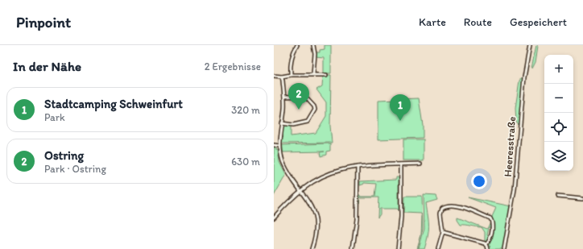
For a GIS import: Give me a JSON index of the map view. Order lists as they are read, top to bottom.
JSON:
{
  "streets": {
    "street": ["Heeresstraße"]
  },
  "page": {
    "header": "Pinpoint",
    "nav": ["Karte", "Route", "Gespeichert"],
    "heading": ["In der Nähe", "2 Ergebnisse"],
    "map_buttons": ["+", "−"],
    "pins": ["2", "1"],
    "list": [
      {
        "mark": "1",
        "name": "Stadtcamping Schweinfurt",
        "note": "Park",
        "value": "320 m"
      },
      {
        "mark": "2",
        "name": "Ostring",
        "note": "Park · Ostring",
        "value": "630 m"
      }
    ]
  }
}
